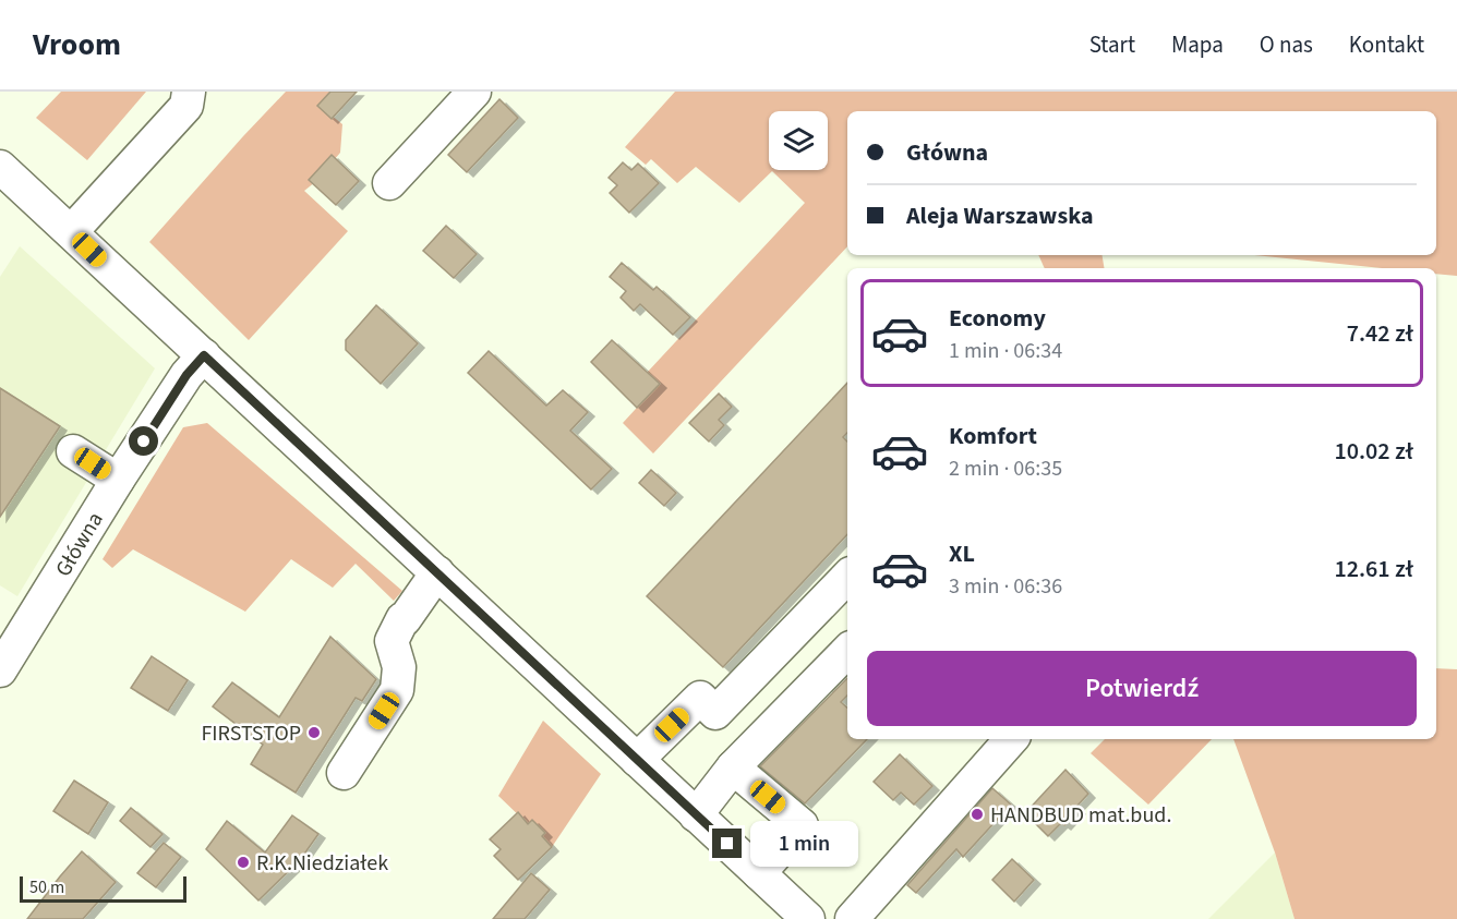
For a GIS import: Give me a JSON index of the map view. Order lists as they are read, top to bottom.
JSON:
{
  "streets": {
    "street": ["Główna"]
  },
  "places": ["FIRSTSTOP", "HANDBUD mat.bud.", "R.K.Niedziałek"],
  "scale_bar": "50 m",
  "page": {
    "header": "Vroom",
    "nav": [
      "Start",
      "Mapa",
      "O nas",
      "Kontakt"
    ],
    "banner": ["Główna", "Aleja Warszawska"],
    "list": [
      {
        "name": "Economy",
        "note": "1 min · 06:34",
        "value": "7.42 zł"
      },
      {
        "name": "Komfort",
        "note": "2 min · 06:35",
        "value": "10.02 zł"
      },
      {
        "name": "XL",
        "note": "3 min · 06:36",
        "value": "12.61 zł"
      }
    ],
    "buttons": "Potwierdź",
    "bubble": "1 min",
    "scale": "50 m"
  }
}
